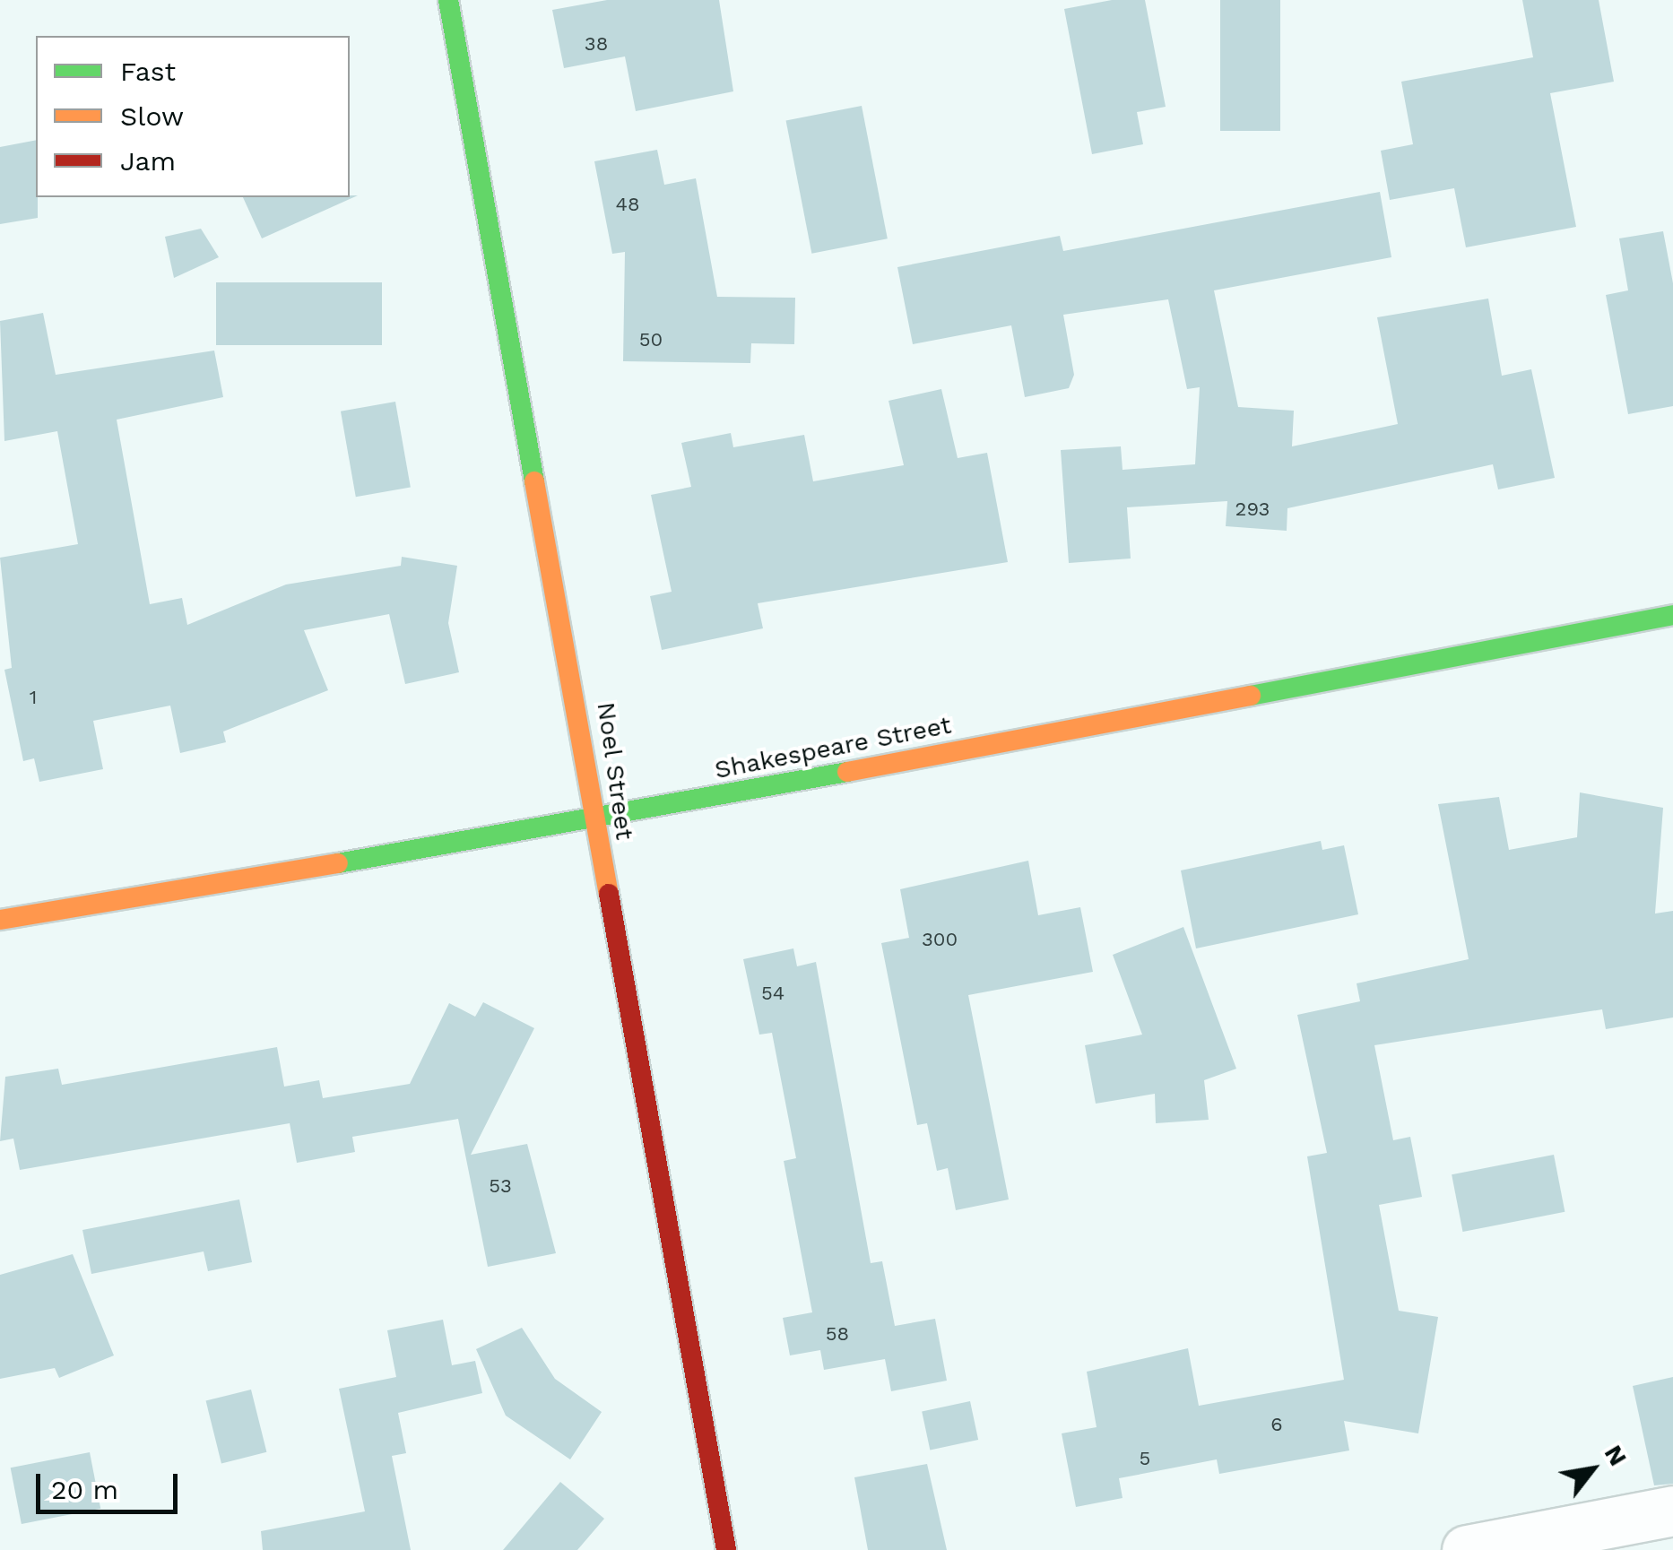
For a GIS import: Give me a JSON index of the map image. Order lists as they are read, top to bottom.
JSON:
{
  "streets": {
    "street": ["Shakespeare Street", "Noel Street"]
  },
  "crossings": [
    ["Shakespeare Street", "Noel Street"]
  ],
  "house_numbers": [
    "38",
    "48",
    "50",
    "293",
    "1",
    "300",
    "54",
    "53",
    "58",
    "6",
    "5"
  ],
  "legend": ["Fast", "Slow", "Jam"],
  "scale_bar": "20 m",
  "north": "top right"
}
